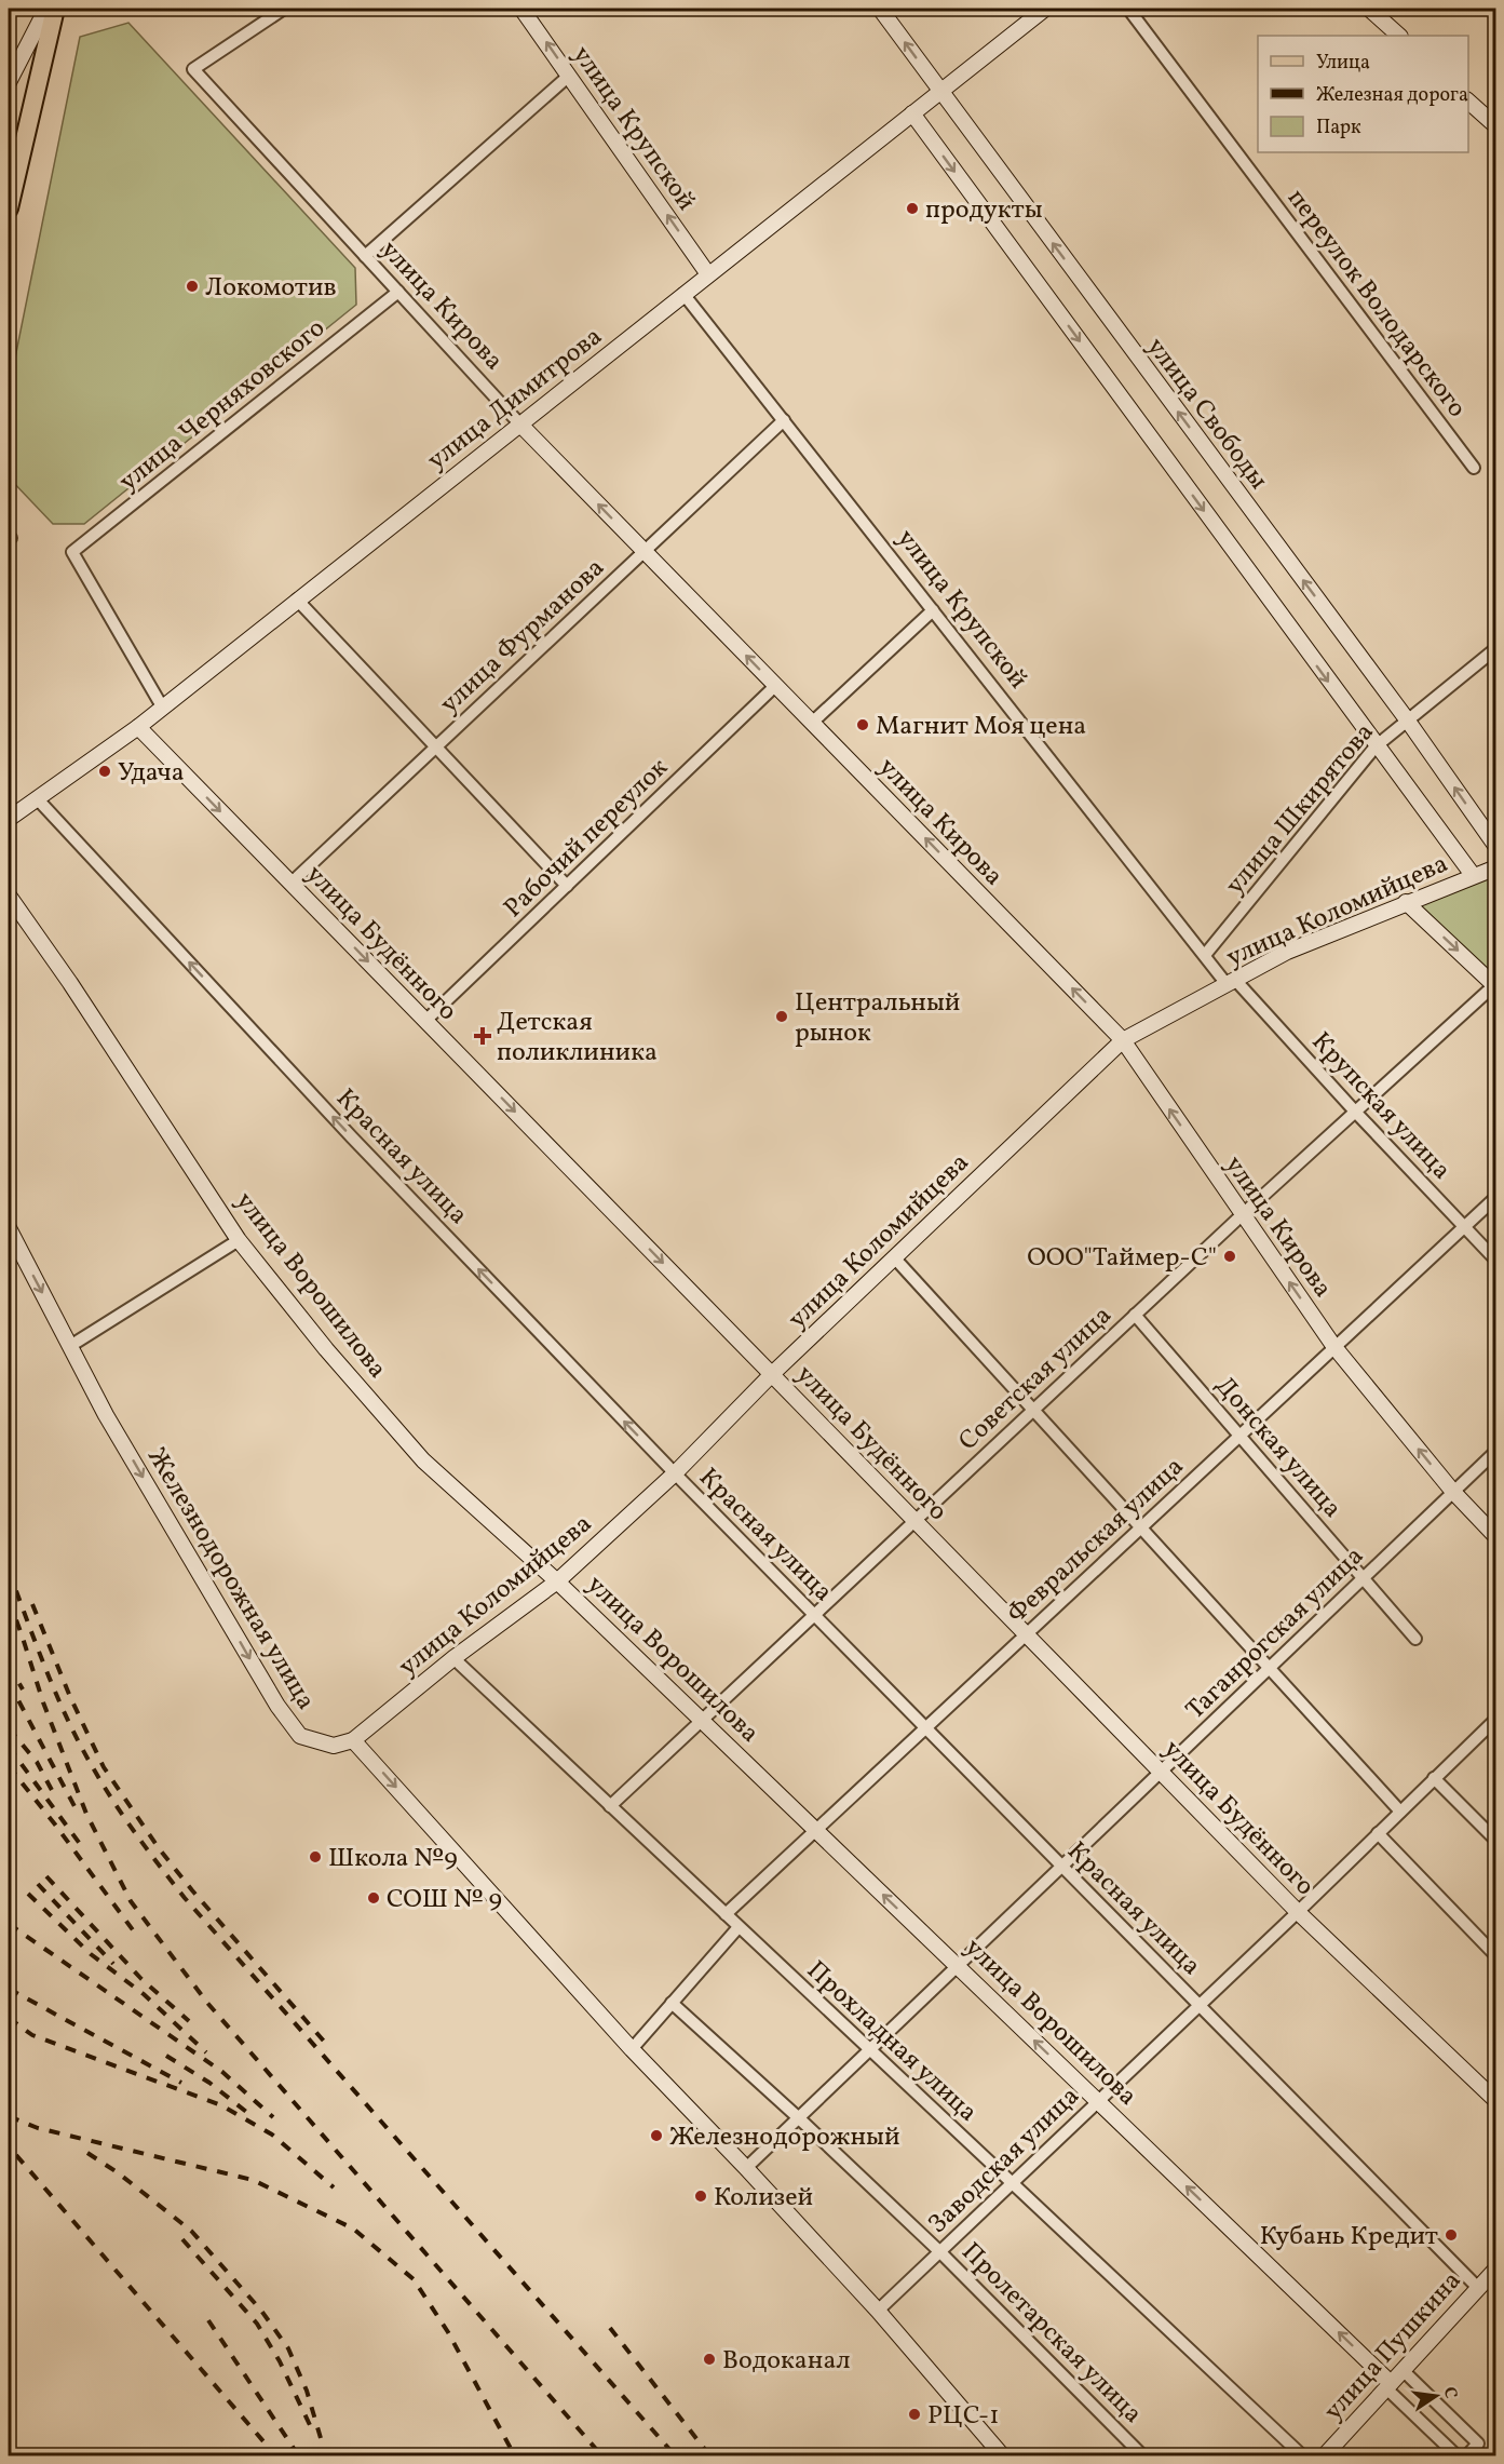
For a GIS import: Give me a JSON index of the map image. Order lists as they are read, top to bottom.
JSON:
{
  "streets": {
    "street": [
      "улица Крупской",
      "переулок Володарского",
      "улица Кирова",
      "улица Димитрова",
      "улица Черняховского",
      "улица Свободы",
      "улица Фурманова",
      "улица Шкирятова",
      "Рабочий переулок",
      "улица Коломийцева",
      "улица Будённого",
      "Крупская улица",
      "Красная улица",
      "улица Ворошилова",
      "Советская улица",
      "Донская улица",
      "Февральская улица",
      "Железнодорожная улица",
      "Таганрогская улица",
      "Прохладная улица",
      "Заводская улица",
      "Пролетарская улица",
      "улица Пушкина"
    ]
  },
  "crossings": [
    ["улица Крупской", "улица Димитрова"],
    ["улица Крупской", "улица Фурманова"],
    ["улица Крупской", "улица Шкирятова"],
    ["улица Крупской", "улица Коломийцева"],
    ["улица Крупской", "Крупская улица"],
    ["улица Кирова", "улица Димитрова"],
    ["улица Кирова", "улица Черняховского"],
    ["улица Кирова", "улица Фурманова"],
    ["улица Кирова", "Рабочий переулок"],
    ["улица Кирова", "улица Коломийцева"],
    ["улица Кирова", "Советская улица"],
    ["улица Кирова", "Февральская улица"],
    ["улица Кирова", "Таганрогская улица"],
    ["улица Димитрова", "улица Черняховского"],
    ["улица Димитрова", "улица Свободы"],
    ["улица Димитрова", "улица Будённого"],
    ["улица Димитрова", "Красная улица"],
    ["улица Свободы", "улица Шкирятова"],
    ["улица Фурманова", "улица Будённого"],
    ["Рабочий переулок", "улица Будённого"],
    ["улица Коломийцева", "улица Будённого"],
    ["улица Коломийцева", "Крупская улица"],
    ["улица Коломийцева", "Красная улица"],
    ["улица Коломийцева", "улица Ворошилова"],
    ["улица Коломийцева", "Железнодорожная улица"],
    ["улица Коломийцева", "Прохладная улица"],
    ["улица Будённого", "Советская улица"],
    ["улица Будённого", "Февральская улица"],
    ["улица Будённого", "Таганрогская улица"],
    ["улица Будённого", "Заводская улица"],
    ["Крупская улица", "Советская улица"],
    ["Крупская улица", "Февральская улица"],
    ["Красная улица", "Советская улица"],
    ["Красная улица", "Февральская улица"],
    ["Красная улица", "Таганрогская улица"],
    ["Красная улица", "Заводская улица"],
    ["Красная улица", "улица Пушкина"],
    ["улица Ворошилова", "Советская улица"],
    ["улица Ворошилова", "Февральская улица"],
    ["улица Ворошилова", "Таганрогская улица"],
    ["улица Ворошилова", "Заводская улица"],
    ["улица Ворошилова", "улица Пушкина"],
    ["Советская улица", "Донская улица"],
    ["Советская улица", "Прохладная улица"],
    ["Донская улица", "Февральская улица"],
    ["Донская улица", "Таганрогская улица"],
    ["Февральская улица", "Прохладная улица"],
    ["Таганрогская улица", "Прохладная улица"],
    ["Таганрогская улица", "Пролетарская улица"],
    ["Прохладная улица", "Заводская улица"],
    ["Заводская улица", "Пролетарская улица"]
  ],
  "one_way": [
    "улица Кирова",
    "улица Будённого",
    "Красная улица",
    "улица Ворошилова",
    "Железнодорожная улица"
  ],
  "places": {
    "other": [
      "продукты",
      "Локомотив",
      "Магнит Моя цена",
      "Удача",
      "Центральный рынок",
      "ООО\"Таймер-С\"",
      "Школа №9",
      "СОШ № 9",
      "Железнодорожный",
      "Колизей",
      "Кубань Кредит",
      "Водоканал",
      "РЦС-1"
    ],
    "health": ["Детская поликлиника"]
  },
  "legend": ["Улица", "Железная дорога", "Парк"],
  "north": "right"
}
